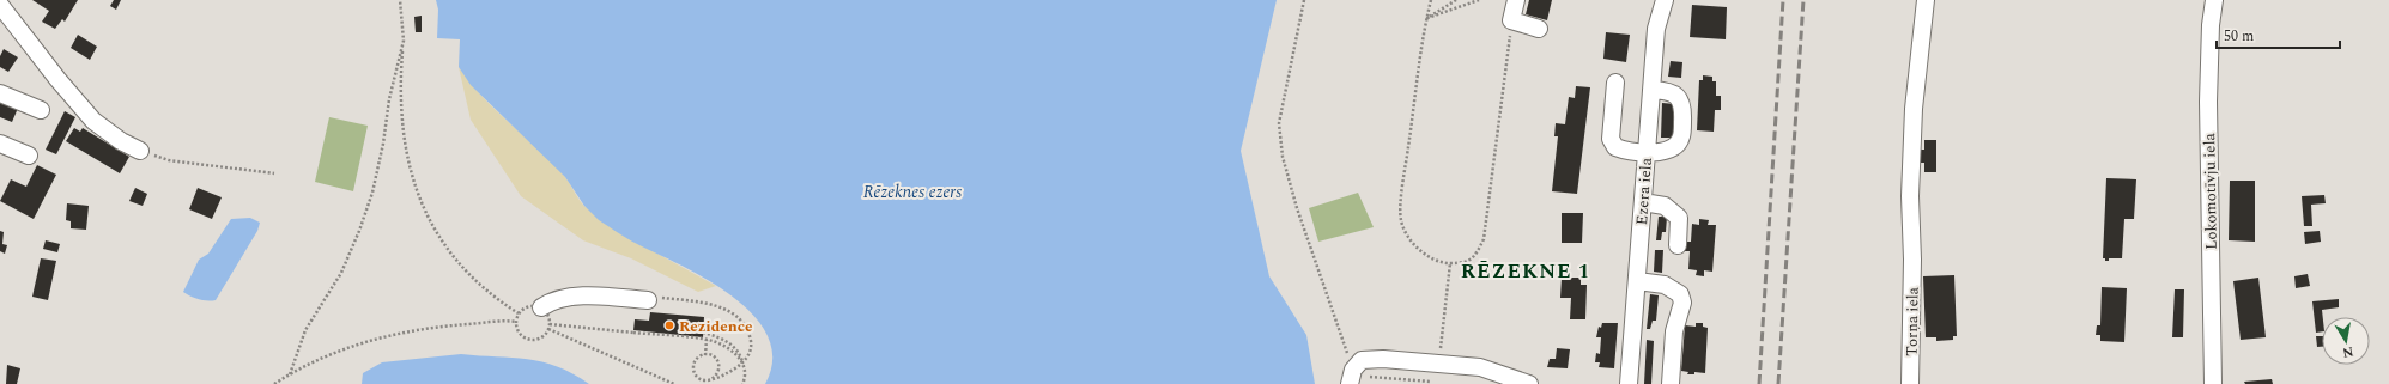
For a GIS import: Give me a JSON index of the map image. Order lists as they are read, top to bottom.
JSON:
{
  "streets": {
    "street": ["Ezera iela", "Lokomotīvju iela", "Torņa iela"]
  },
  "districts": ["RĒZEKNE 1"],
  "water": ["Rēzeknes ezers"],
  "places": ["Rezidence"],
  "scale_bar": "50 m",
  "north": "bottom"
}
